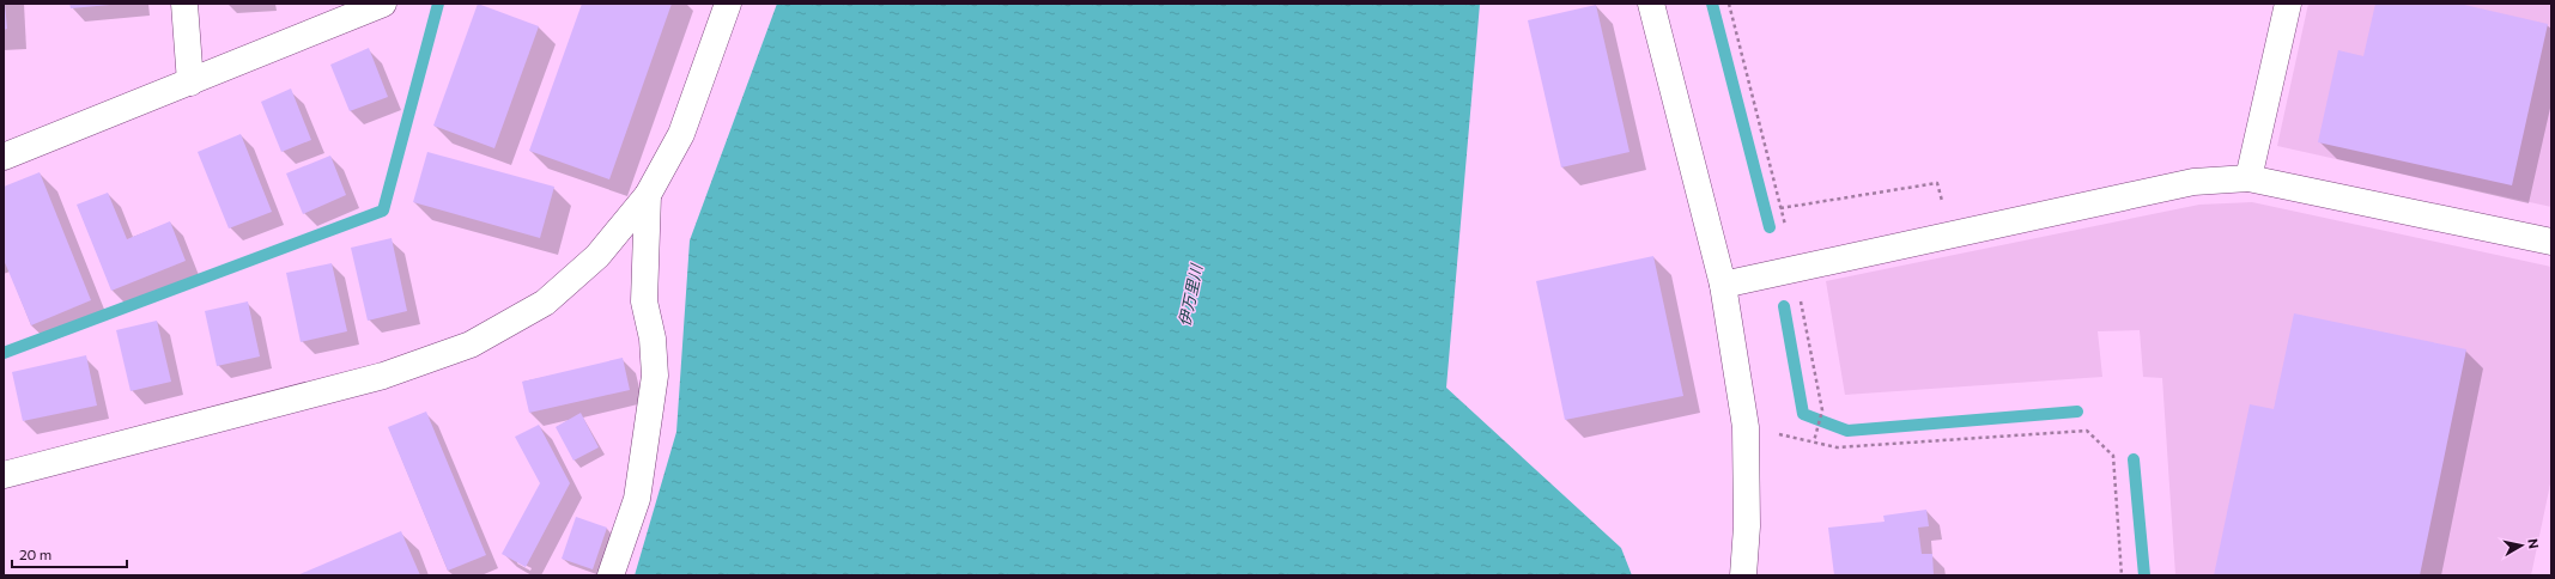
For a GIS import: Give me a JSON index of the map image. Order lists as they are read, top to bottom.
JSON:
{
  "water": ["伊万里川"],
  "scale_bar": "20 m",
  "north": "right"
}
